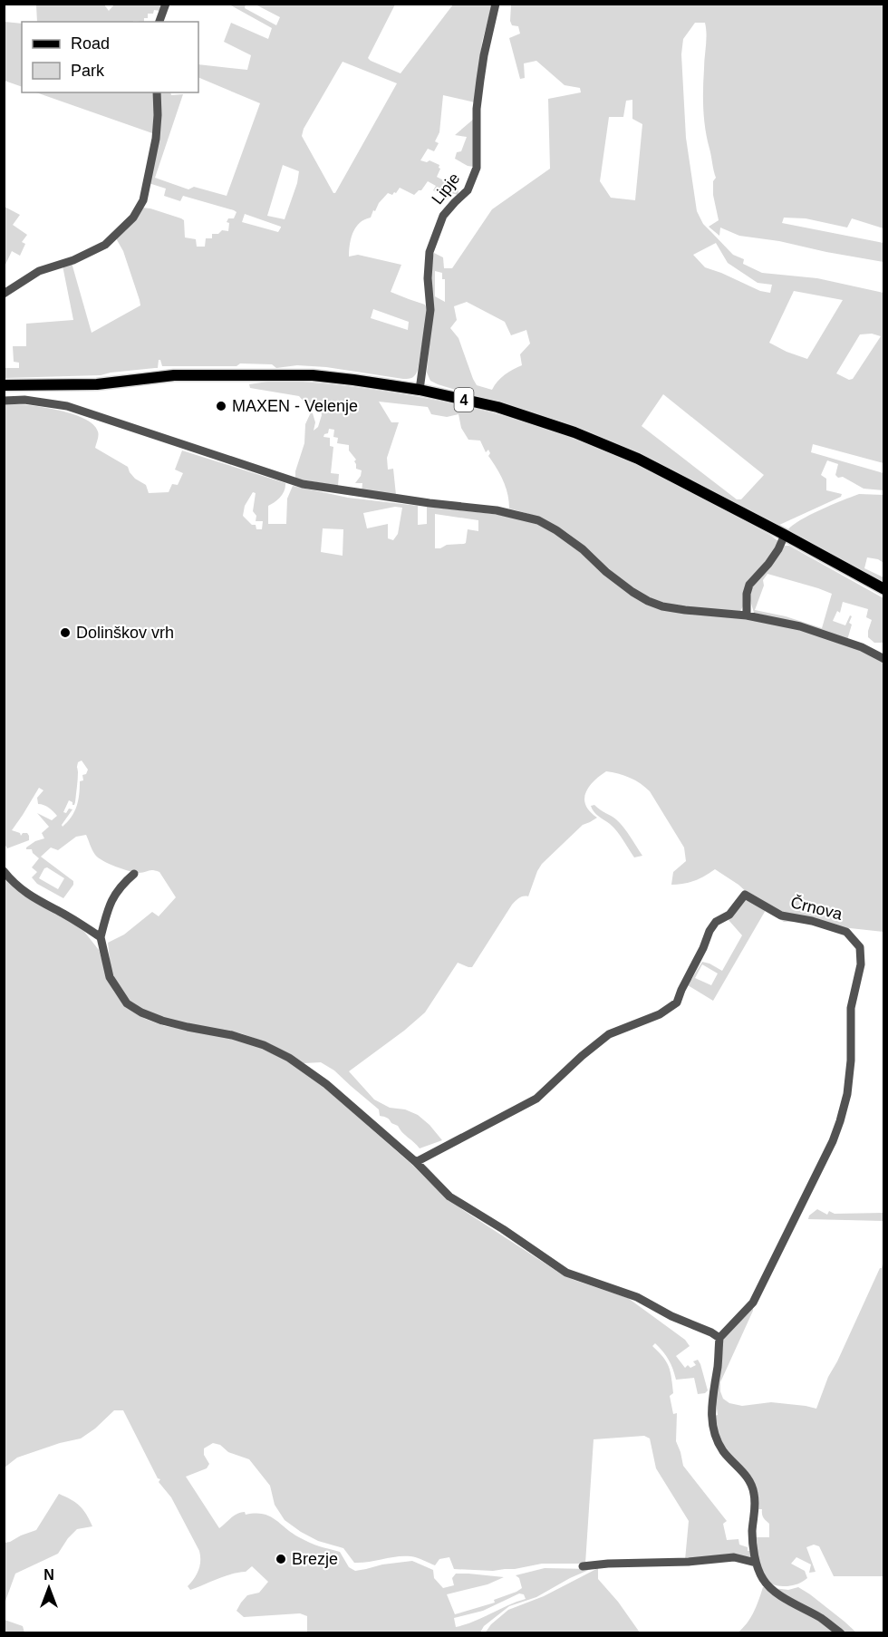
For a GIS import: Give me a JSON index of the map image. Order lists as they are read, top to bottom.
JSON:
{
  "streets": {
    "main road": ["4"],
    "street": ["Lipje", "Črnova"]
  },
  "crossings": [
    ["Lipje", "4"]
  ],
  "places": ["MAXEN - Velenje", "Dolinškov vrh", "Brezje"],
  "legend": ["Road", "Park"],
  "north": "top"
}
